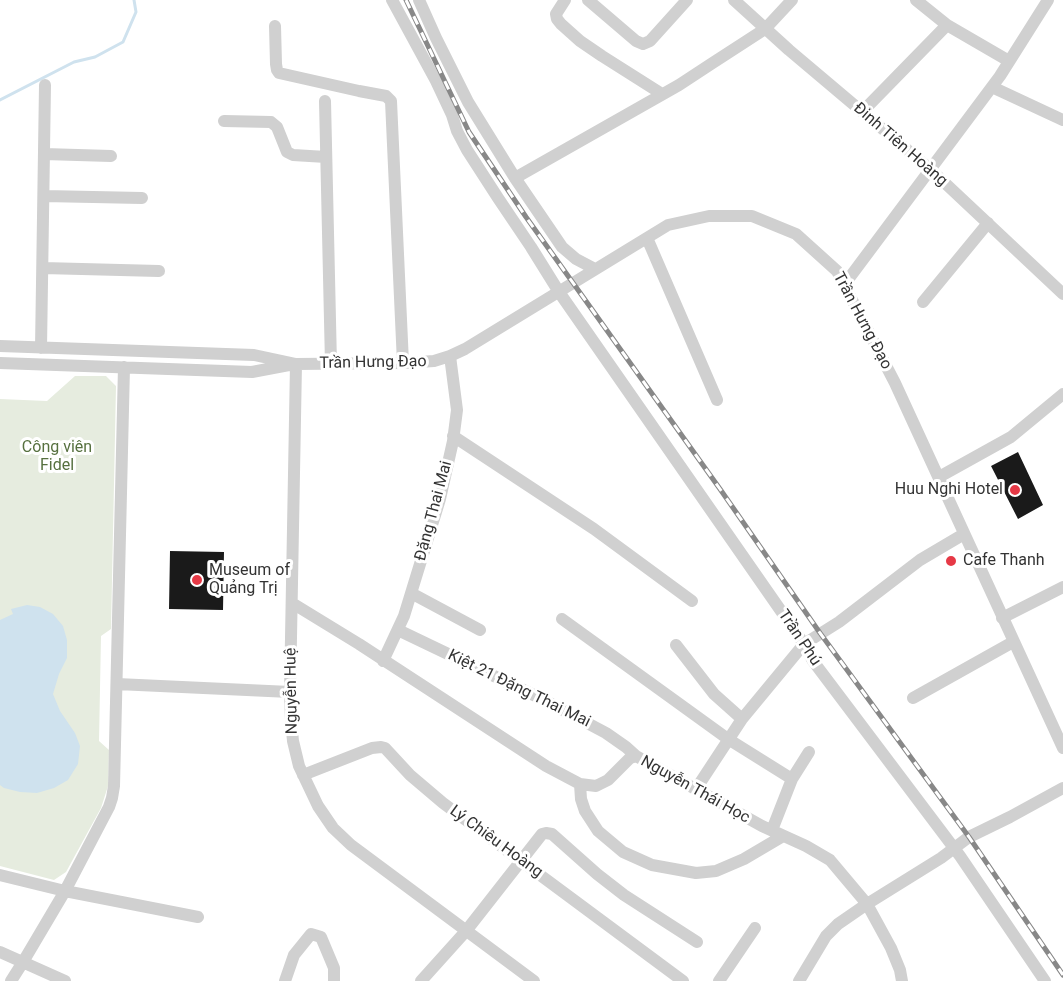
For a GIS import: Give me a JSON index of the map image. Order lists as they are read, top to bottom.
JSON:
{
  "streets": {
    "street": [
      "Đinh Tiên Hoàng",
      "Trần Hưng Đạo",
      "Đặng Thai Mai",
      "Trần Phú",
      "Kiệt 21 Đặng Thai Mai",
      "Nguyễn Huệ",
      "Nguyễn Thái Học",
      "Lý Chiêu Hoàng"
    ]
  },
  "crossings": [
    ["Trần Hưng Đạo", "Đặng Thai Mai"],
    ["Trần Hưng Đạo", "Trần Phú"],
    ["Trần Hưng Đạo", "Nguyễn Huệ"],
    ["Đặng Thai Mai", "Kiệt 21 Đặng Thai Mai"],
    ["Kiệt 21 Đặng Thai Mai", "Nguyễn Thái Học"],
    ["Nguyễn Huệ", "Lý Chiêu Hoàng"]
  ],
  "parks": ["Công viên Fidel"],
  "places": ["Huu Nghi Hotel", "Cafe Thanh", "Museum of Quảng Trị"]
}
